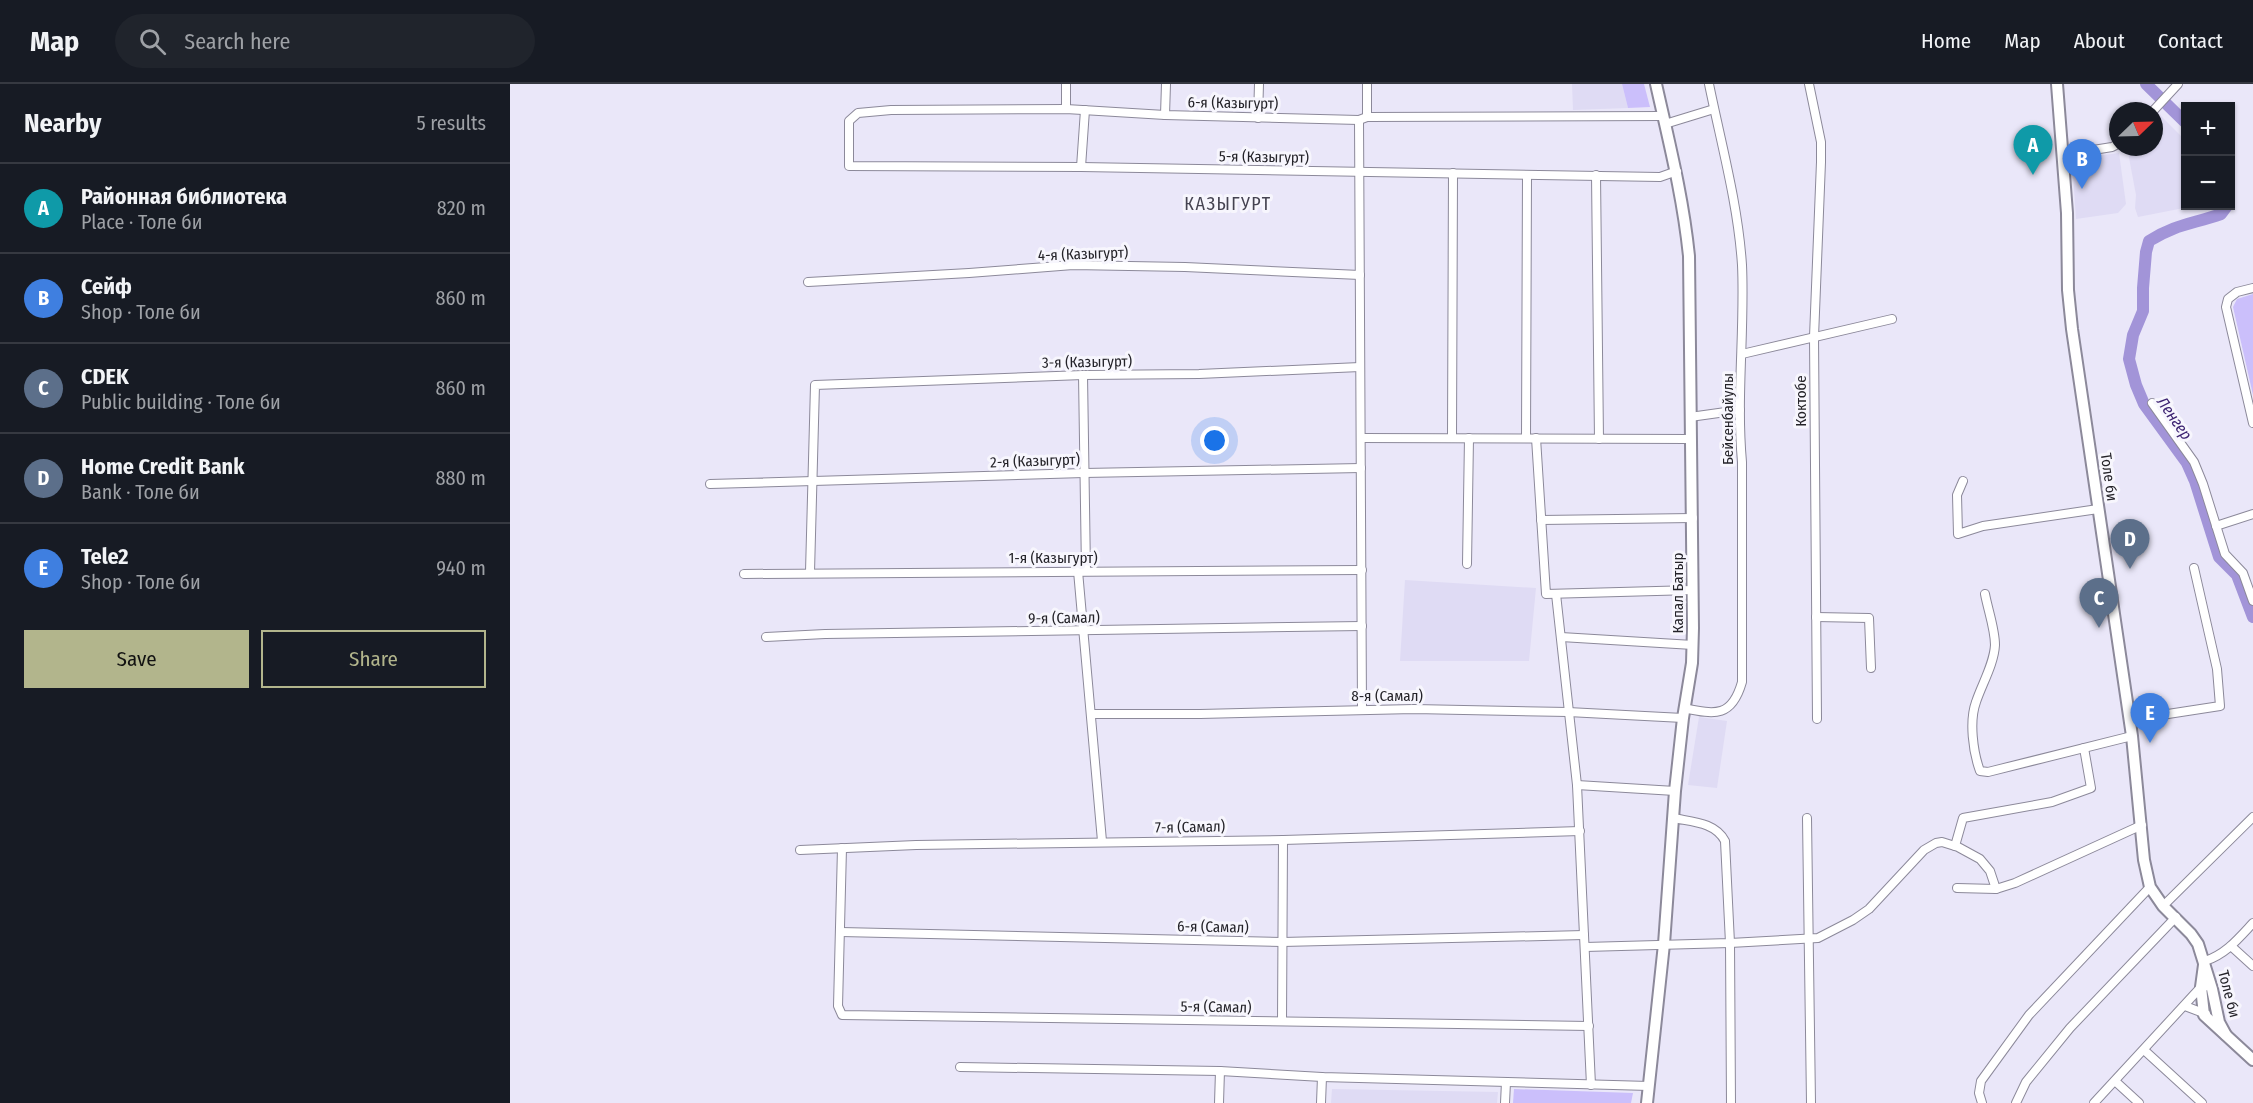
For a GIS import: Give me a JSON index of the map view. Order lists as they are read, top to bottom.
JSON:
{
  "streets": {
    "main road": ["Толе би", "Капал Батыр"],
    "street": [
      "6-я (Казыгурт)",
      "5-я (Казыгурт)",
      "4-я (Казыгурт)",
      "3-я (Казыгурт)",
      "Коктобе",
      "Бейсенбайулы",
      "2-я (Казыгурт)",
      "1-я (Казыгурт)",
      "9-я (Самал)",
      "8-я (Самал)",
      "7-я (Самал)",
      "6-я (Самал)",
      "5-я (Самал)"
    ]
  },
  "crossings": [
    ["6-я (Казыгурт)", "5-я (Казыгурт)"],
    ["6-я (Казыгурт)", "Бейсенбайулы"],
    ["6-я (Казыгурт)", "Капал Батыр"],
    ["5-я (Казыгурт)", "Капал Батыр"],
    ["3-я (Казыгурт)", "2-я (Казыгурт)"],
    ["Бейсенбайулы", "Капал Батыр"],
    ["Бейсенбайулы", "8-я (Самал)"],
    ["Капал Батыр", "8-я (Самал)"],
    ["6-я (Самал)", "5-я (Самал)"]
  ],
  "districts": ["КАЗЫГУРТ"],
  "water": ["Ленгер"],
  "north": "top right",
  "page": {
    "header": "Map",
    "search": "Search here",
    "nav": [
      "Home",
      "Map",
      "About",
      "Contact"
    ],
    "heading": ["Nearby", "5 results"],
    "map_buttons": ["+", "−"],
    "pins": [
      "A",
      "B",
      "D",
      "C",
      "E"
    ],
    "list": [
      {
        "mark": "A",
        "name": "Районная библиотека",
        "note": "Place · Толе би",
        "value": "820 m"
      },
      {
        "mark": "B",
        "name": "Сейф",
        "note": "Shop · Толе би",
        "value": "860 m"
      },
      {
        "mark": "C",
        "name": "CDEK",
        "note": "Public building · Толе би",
        "value": "860 m"
      },
      {
        "mark": "D",
        "name": "Home Credit Bank",
        "note": "Bank · Толе би",
        "value": "880 m"
      },
      {
        "mark": "E",
        "name": "Tele2",
        "note": "Shop · Толе би",
        "value": "940 m"
      }
    ],
    "buttons": ["Save", "Share"]
  }
}
